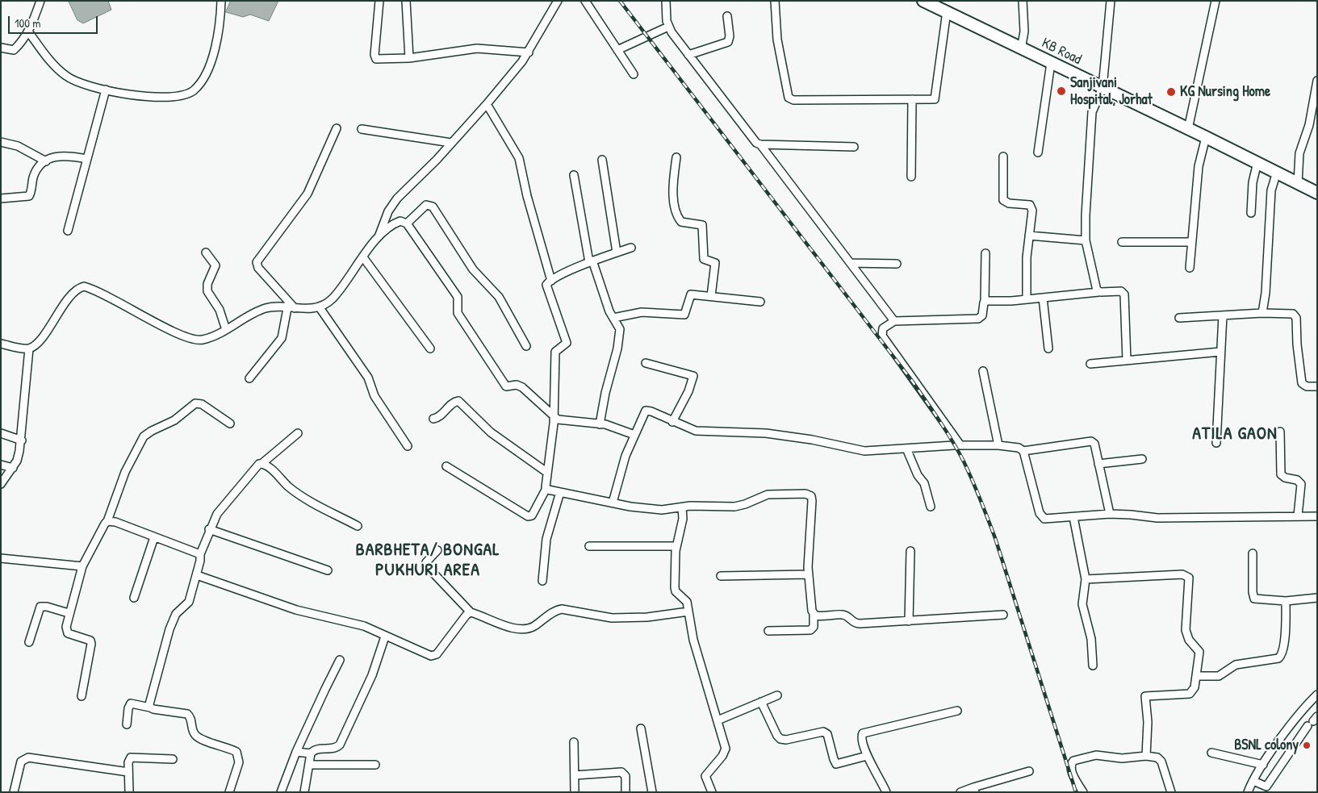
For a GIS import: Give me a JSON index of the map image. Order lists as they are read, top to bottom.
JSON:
{
  "streets": {
    "main road": ["KB Road"]
  },
  "districts": ["ATILA GAON", "BARBHETA/ BONGAL PUKHURI AREA"],
  "places": ["Sanjivani Hospital, Jorhat", "KG Nursing Home", "BSNL colony"],
  "scale_bar": "100 m"
}
